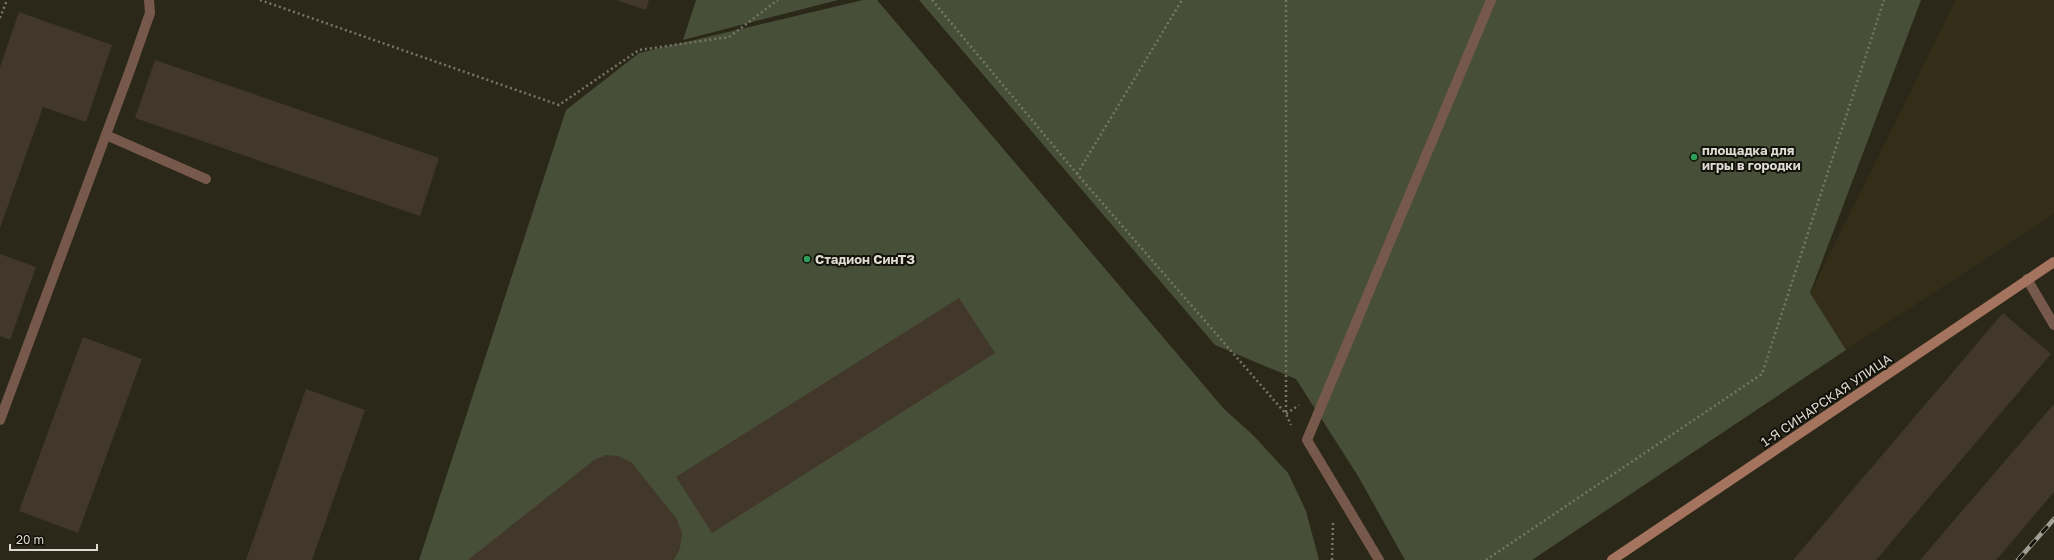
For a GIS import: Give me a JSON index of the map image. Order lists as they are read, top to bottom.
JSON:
{
  "streets": {
    "street": ["1-Я СИНАРСКАЯ УЛИЦА"]
  },
  "places": ["площадка для игры в городки", "Стадион СинТЗ"],
  "scale_bar": "20 m"
}
